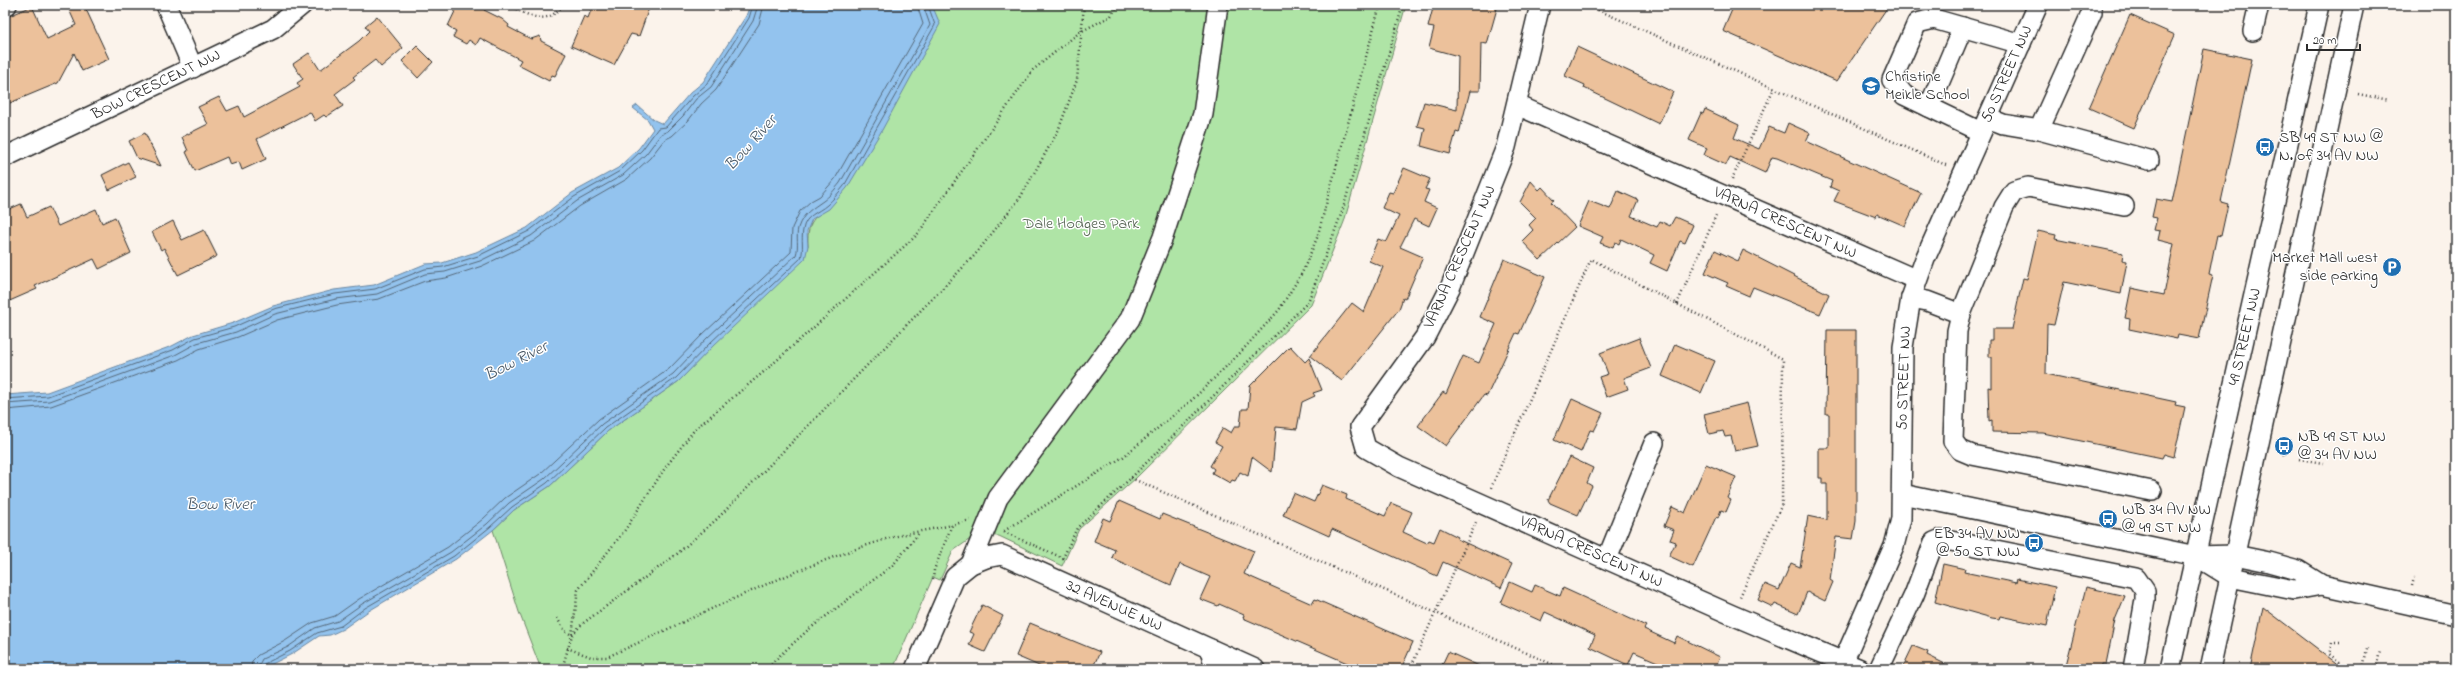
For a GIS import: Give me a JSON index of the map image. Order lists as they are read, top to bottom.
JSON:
{
  "streets": {
    "street": [
      "50 STREET NW",
      "BOW CRESCENT NW",
      "VARNA CRESCENT NW",
      "49 STREET NW",
      "32 AVENUE NW"
    ]
  },
  "crossings": [
    ["50 STREET NW", "VARNA CRESCENT NW"]
  ],
  "water": ["Bow River"],
  "parks": ["Dale Hodges Park"],
  "places": {
    "school or university": ["Christine Meikle School"],
    "bus stop": [
      "SB 49 ST NW @ N. of 34 AV NW",
      "NB 49 ST NW @ 34 AV NW",
      "WB 34 AV NW @ 49 ST NW",
      "EB 34 AV NW @ 50 ST NW"
    ],
    "parking": ["Market Mall west side parking"]
  },
  "scale_bar": "20 m"
}
